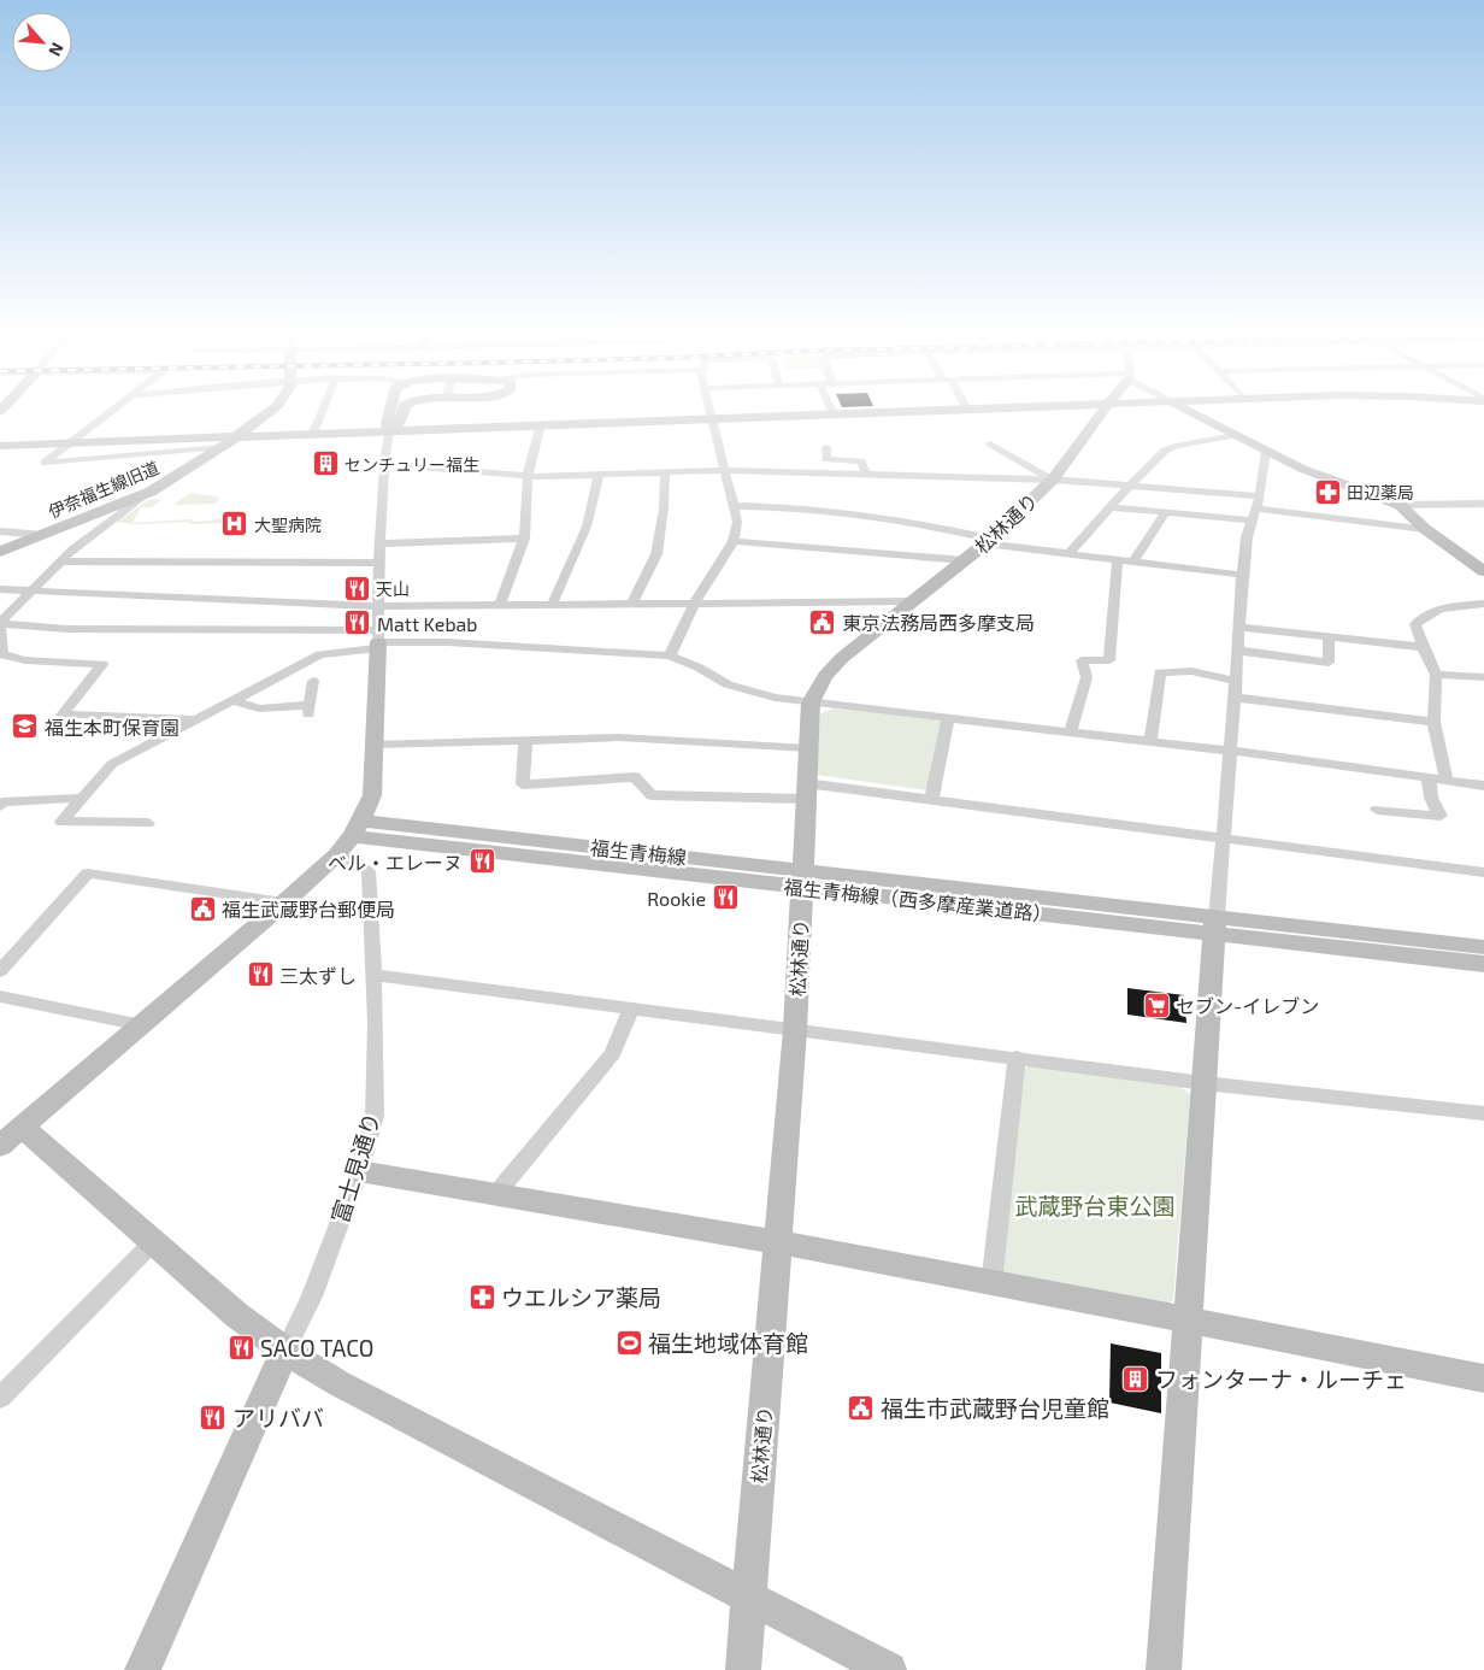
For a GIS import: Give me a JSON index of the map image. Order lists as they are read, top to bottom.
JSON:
{
  "streets": {
    "street": [
      "伊奈福生線旧道",
      "松林通り",
      "福生青梅線（西多摩産業道路）",
      "富士見通り"
    ]
  },
  "crossings": [
    ["松林通り", "福生青梅線（西多摩産業道路）"]
  ],
  "parks": ["武蔵野台東公園"],
  "places": {
    "building": ["センチュリー福生", "フォンターナ・ルーチェ"],
    "pharmacy": ["田辺薬局", "ウエルシア薬局"],
    "hospital": ["大聖病院"],
    "restaurant": [
      "天山",
      "Matt Kebab",
      "ベル・エレーヌ",
      "Rookie",
      "三太ずし",
      "SACO TACO",
      "アリババ"
    ],
    "public building": ["東京法務局西多摩支局", "福生武蔵野台郵便局", "福生市武蔵野台児童館"],
    "school or university": ["福生本町保育園"],
    "supermarket": ["セブン-イレブン"],
    "sports": ["福生地域体育館"]
  },
  "north": "bottom right"
}
